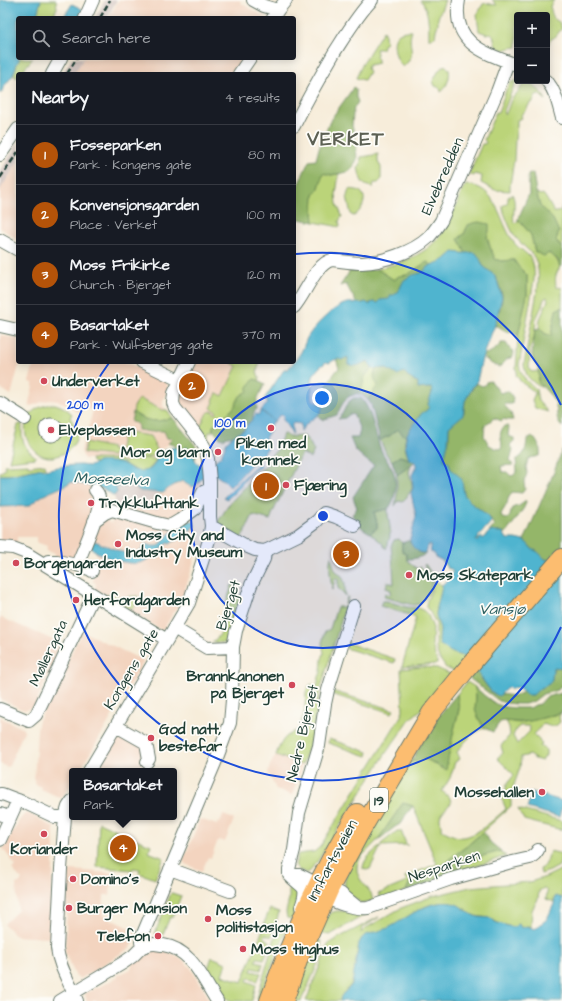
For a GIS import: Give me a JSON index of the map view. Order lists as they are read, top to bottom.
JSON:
{
  "streets": {
    "highway": ["19", "Innfartsveien"],
    "street": [
      "Elvebredden",
      "Bjerget",
      "Møllergata",
      "Kongens gate",
      "Nedre Bjerget",
      "Nesparken"
    ]
  },
  "crossings": [
    ["Bjerget", "Kongens gate"],
    ["Nedre Bjerget", "Nesparken"],
    ["Innfartsveien", "Nesparken"]
  ],
  "districts": ["VERKET"],
  "water": ["Mosseelva", "Vansjø"],
  "places": [
    "Underverket",
    "Piken med kornnek",
    "Elveplassen",
    "Mor og barn",
    "Fjæring",
    "Trykklufttank",
    "Moss City and Industry Museum",
    "Borgengården",
    "Moss Skatepark",
    "Herfordgården",
    "Brannkanonen på Bjerget",
    "God natt, bestefar",
    "Mossehallen",
    "Koriander",
    "Domino's",
    "Burger Mansion",
    "Moss politistasjon",
    "Telefon",
    "Moss tinghus"
  ],
  "page": {
    "map_buttons": ["+", "−"],
    "search": "Search here",
    "heading": ["Nearby", "4 results"],
    "list": [
      {
        "mark": "1",
        "name": "Fosseparken",
        "note": "Park · Kongens gate",
        "value": "80 m"
      },
      {
        "mark": "2",
        "name": "Konvensjonsgården",
        "note": "Place · Verket",
        "value": "100 m"
      },
      {
        "mark": "3",
        "name": "Moss Frikirke",
        "note": "Church · Bjerget",
        "value": "120 m"
      },
      {
        "mark": "4",
        "name": "Basartaket",
        "note": "Park · Wulfsbergs gate",
        "value": "370 m"
      }
    ],
    "pins": [
      "2",
      "1",
      "3",
      "4"
    ],
    "popup": ["Basartaket", "Park"]
  },
  "rings": ["200 m", "100 m"]
}
